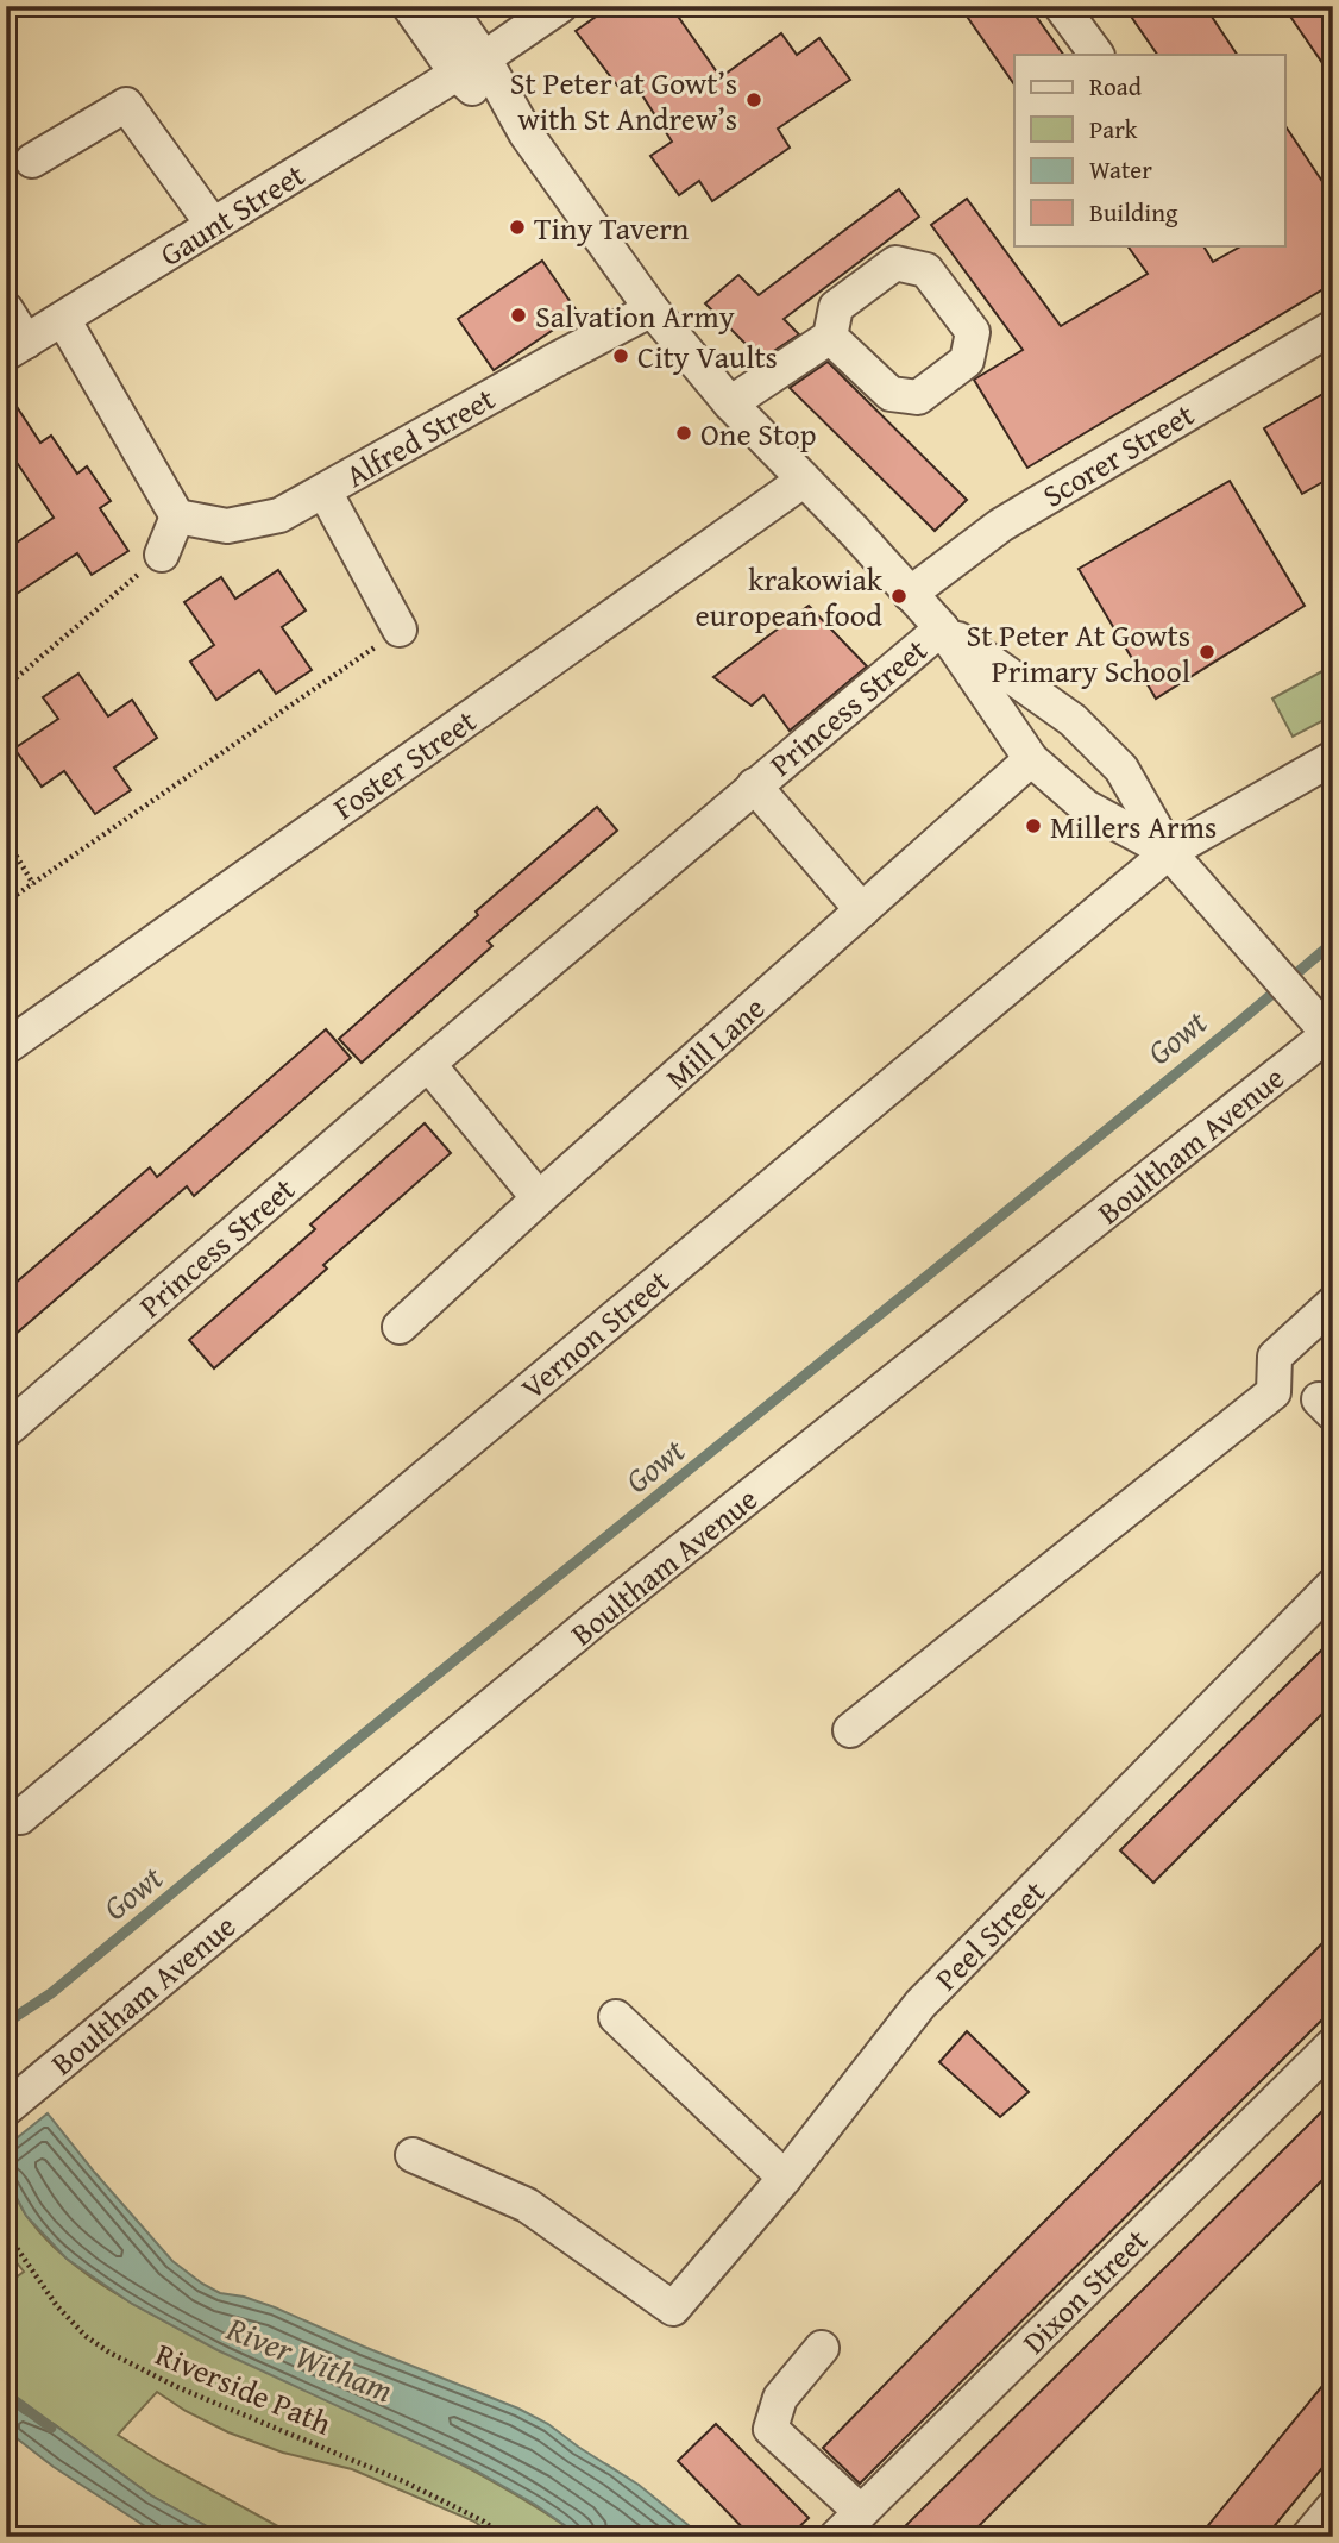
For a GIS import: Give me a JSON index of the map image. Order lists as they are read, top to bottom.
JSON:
{
  "streets": {
    "street": [
      "Gaunt Street",
      "Alfred Street",
      "Scorer Street",
      "Princess Street",
      "Foster Street",
      "Mill Lane",
      "Boultham Avenue",
      "Vernon Street",
      "Peel Street",
      "Dixon Street"
    ],
    "path": ["Riverside Path"]
  },
  "crossings": [
    ["Princess Street", "Mill Lane"]
  ],
  "water": ["Gowt", "River Witham"],
  "places": [
    "St Peter at Gowt’s with St Andrew’s",
    "Tiny Tavern",
    "Salvation Army",
    "City Vaults",
    "One Stop",
    "krakowiak european food",
    "St Peter At Gowts Primary School",
    "Millers Arms"
  ],
  "legend": [
    "Road",
    "Park",
    "Water",
    "Building"
  ]
}
